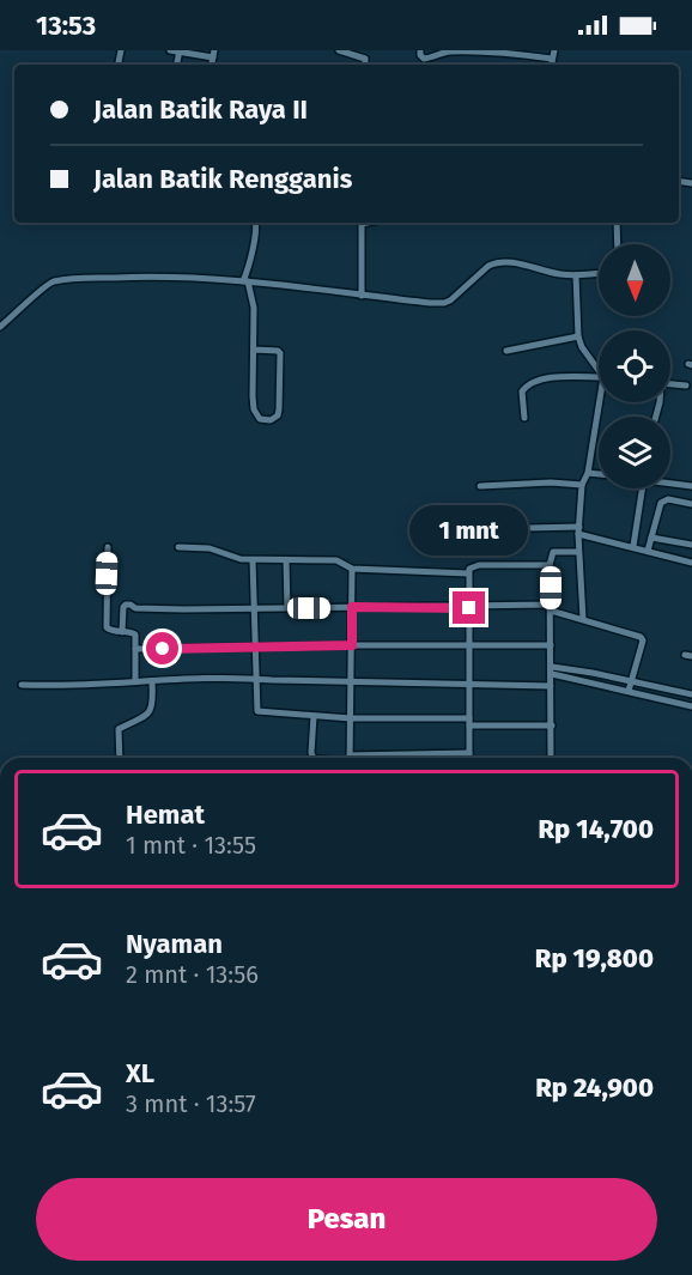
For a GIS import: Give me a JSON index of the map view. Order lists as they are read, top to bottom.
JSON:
{
  "north": "bottom",
  "page": {
    "status": "13:53",
    "banner": ["Jalan Batik Raya II", "Jalan Batik Rengganis"],
    "bubble": "1 mnt",
    "list": [
      {
        "name": "Hemat",
        "note": "1 mnt · 13:55",
        "value": "Rp 14,700"
      },
      {
        "name": "Nyaman",
        "note": "2 mnt · 13:56",
        "value": "Rp 19,800"
      },
      {
        "name": "XL",
        "note": "3 mnt · 13:57",
        "value": "Rp 24,900"
      }
    ],
    "buttons": "Pesan"
  }
}
